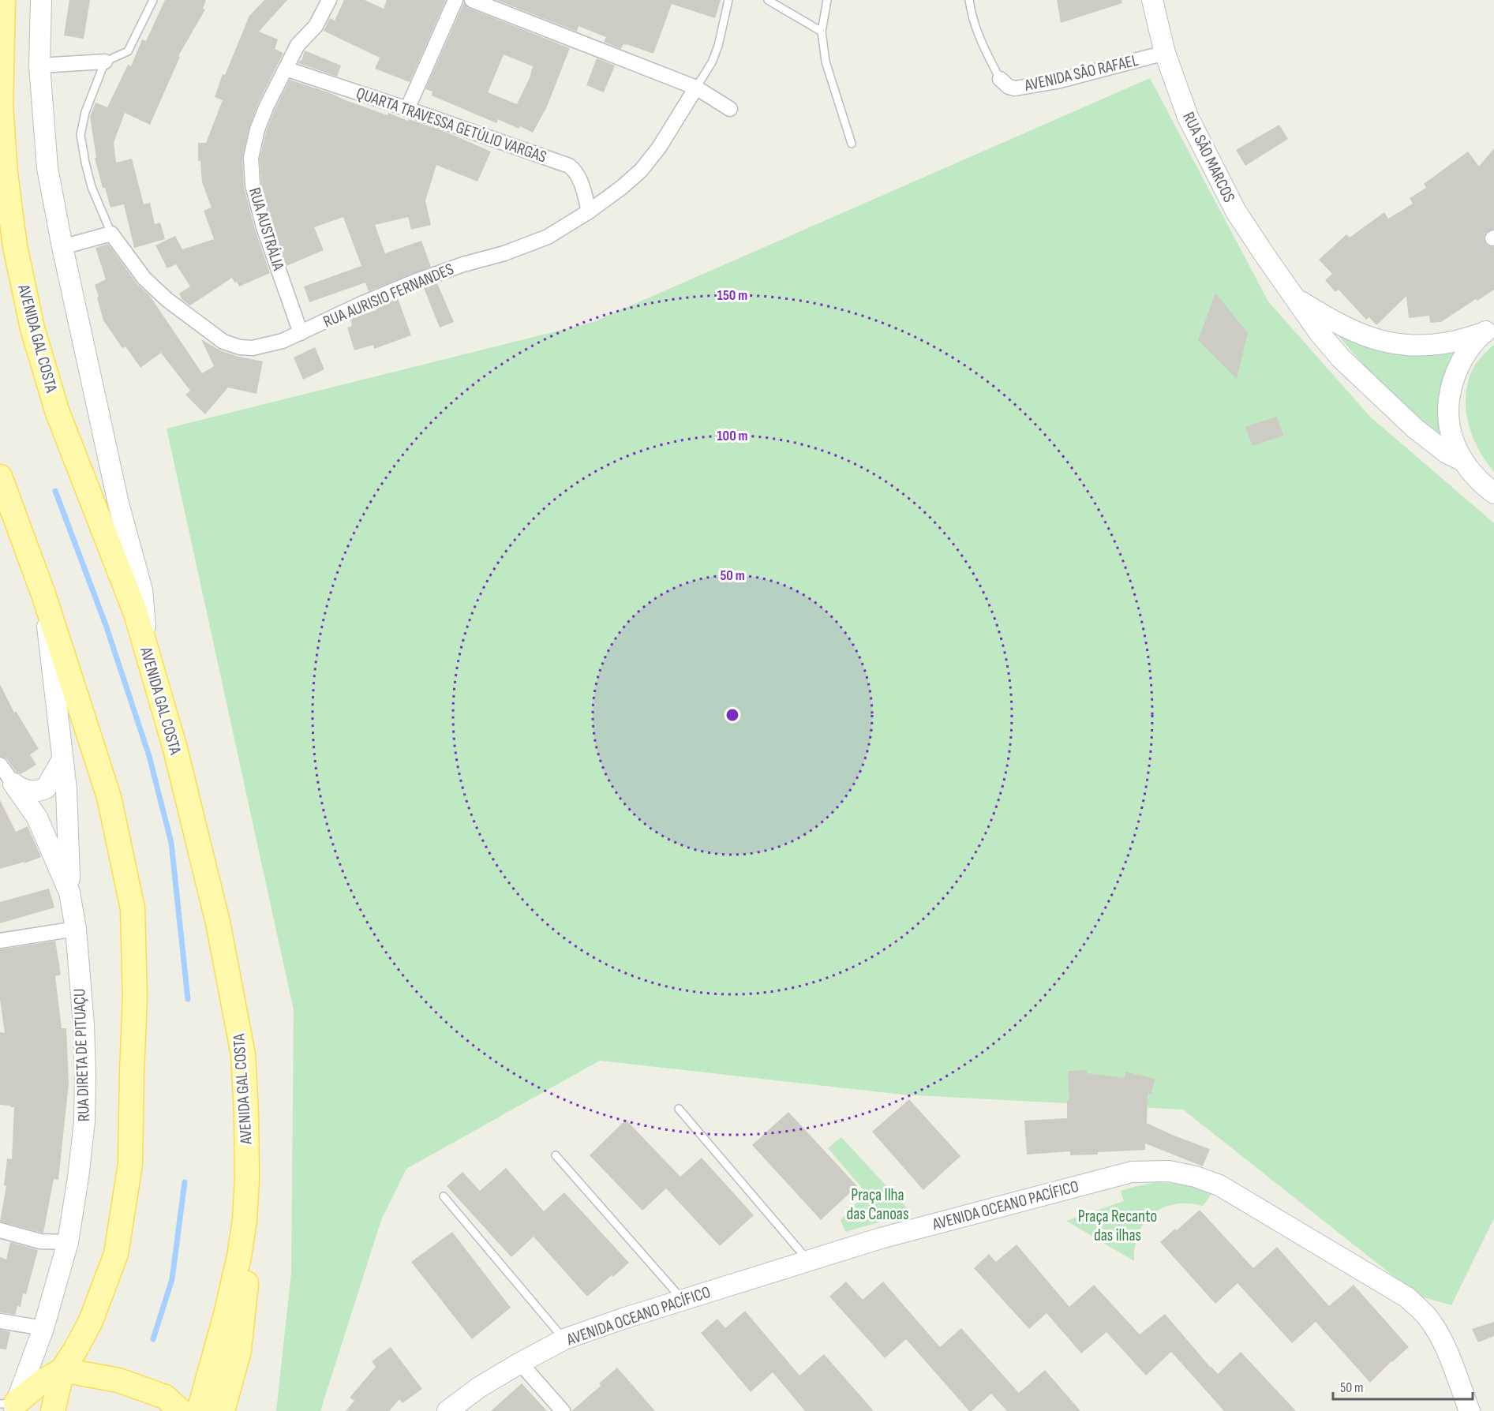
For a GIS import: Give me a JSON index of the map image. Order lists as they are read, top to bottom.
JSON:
{
  "streets": {
    "main road": ["AVENIDA GAL COSTA"],
    "street": [
      "AVENIDA SÃO RAFAEL",
      "QUARTA TRAVESSA GETÚLIO VARGAS",
      "RUA SÃO MARCOS",
      "RUA AUSTRÁLIA",
      "RUA AURISIO FERNANDES",
      "RUA DIRETA DE PITUAÇU",
      "AVENIDA OCEANO PACÍFICO"
    ]
  },
  "crossings": [
    ["AVENIDA SÃO RAFAEL", "RUA SÃO MARCOS"],
    ["QUARTA TRAVESSA GETÚLIO VARGAS", "RUA AUSTRÁLIA"],
    ["QUARTA TRAVESSA GETÚLIO VARGAS", "RUA AURISIO FERNANDES"],
    ["RUA AUSTRÁLIA", "RUA AURISIO FERNANDES"]
  ],
  "parks": ["Praça Ilha das Canoas", "Praça Recanto das ilhas"],
  "scale_bar": "50 m",
  "rings": ["150 m", "100 m", "50 m"]
}
